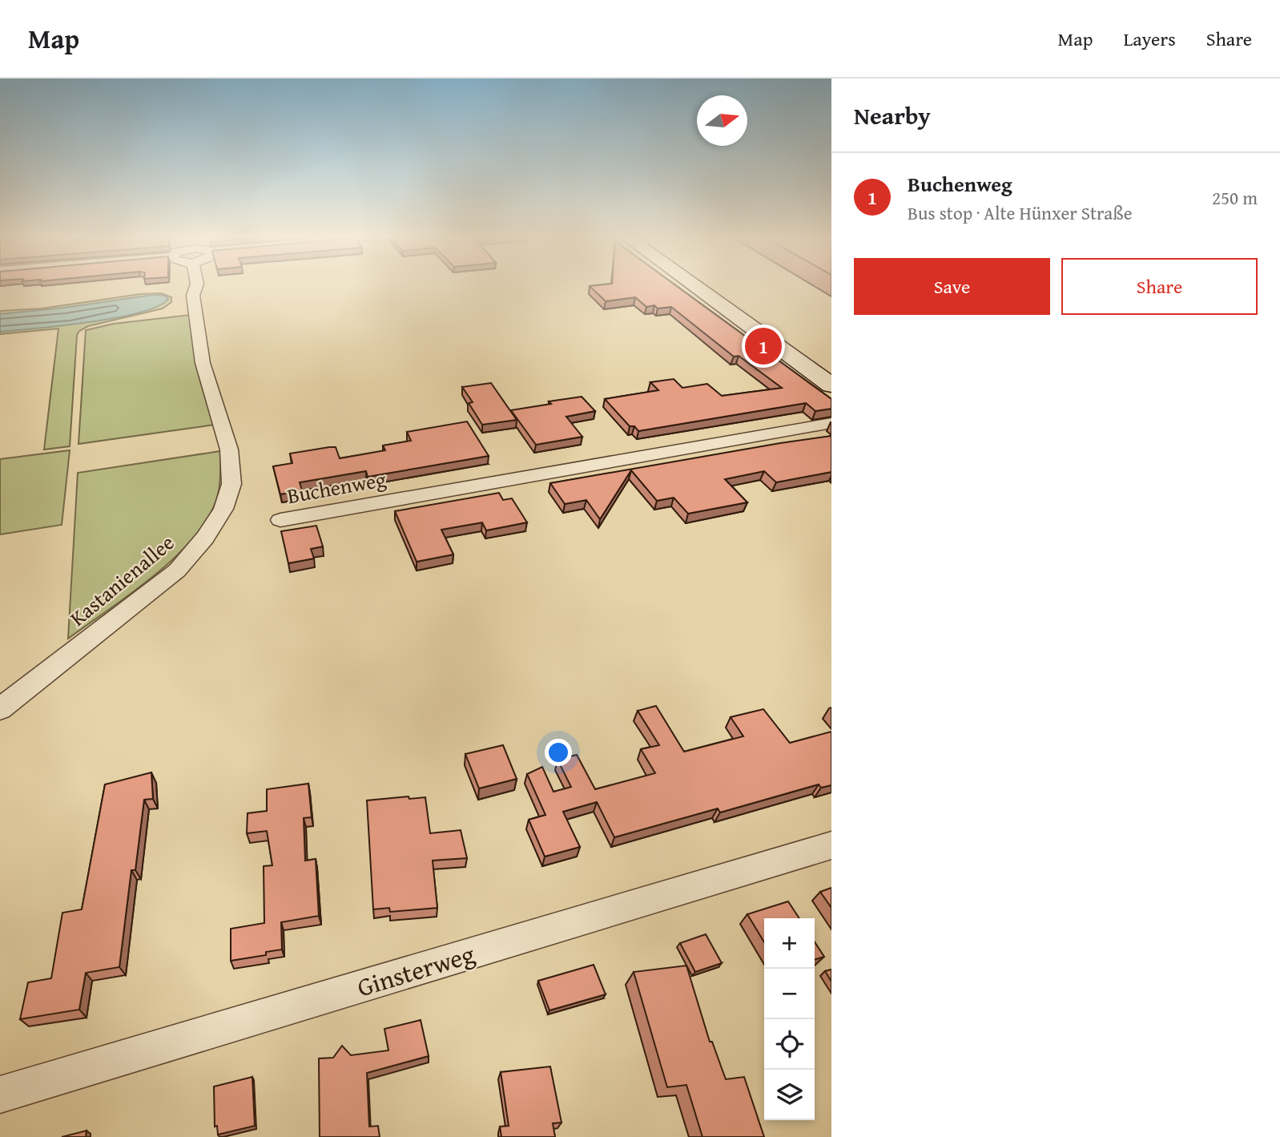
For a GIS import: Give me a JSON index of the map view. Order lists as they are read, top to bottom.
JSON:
{
  "streets": {
    "street": ["Buchenweg", "Kastanienallee", "Ginsterweg"]
  },
  "north": "right",
  "page": {
    "header": "Map",
    "nav": ["Map", "Layers", "Share"],
    "heading": "Nearby",
    "list": [
      {
        "mark": "1",
        "name": "Buchenweg",
        "note": "Bus stop · Alte Hünxer Straße",
        "value": "250 m"
      }
    ],
    "buttons": ["Save", "Share"],
    "pins": "1",
    "map_buttons": ["+", "−"]
  }
}
